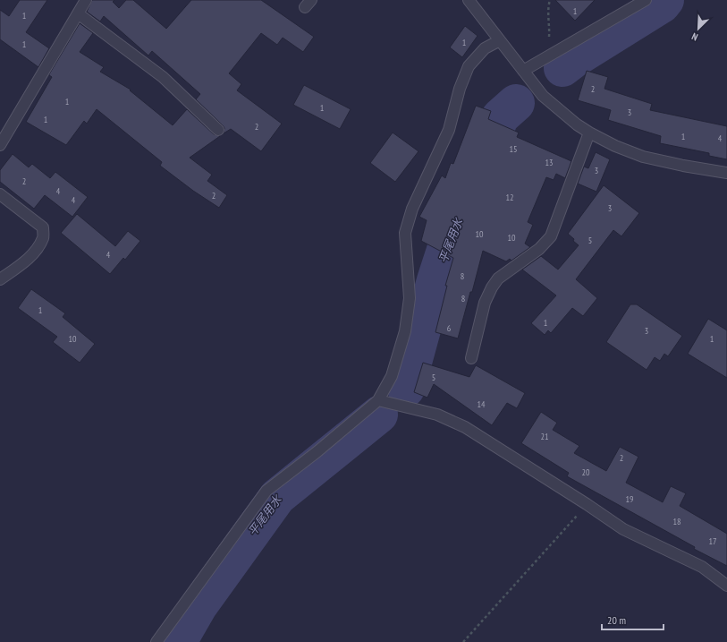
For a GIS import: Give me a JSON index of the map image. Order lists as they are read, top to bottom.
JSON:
{
  "water": ["平尾用水"],
  "house_numbers": [
    "1",
    "1",
    "1",
    "1",
    "2",
    "1",
    "1",
    "3",
    "1",
    "2",
    "1",
    "4",
    "15",
    "13",
    "3",
    "2",
    "4",
    "2",
    "12",
    "4",
    "3",
    "10",
    "10",
    "5",
    "4",
    "8",
    "8",
    "1",
    "1",
    "6",
    "3",
    "10",
    "1",
    "5",
    "14",
    "21",
    "2",
    "20",
    "19",
    "18",
    "17"
  ],
  "scale_bar": "20 m",
  "north": "bottom left"
}
